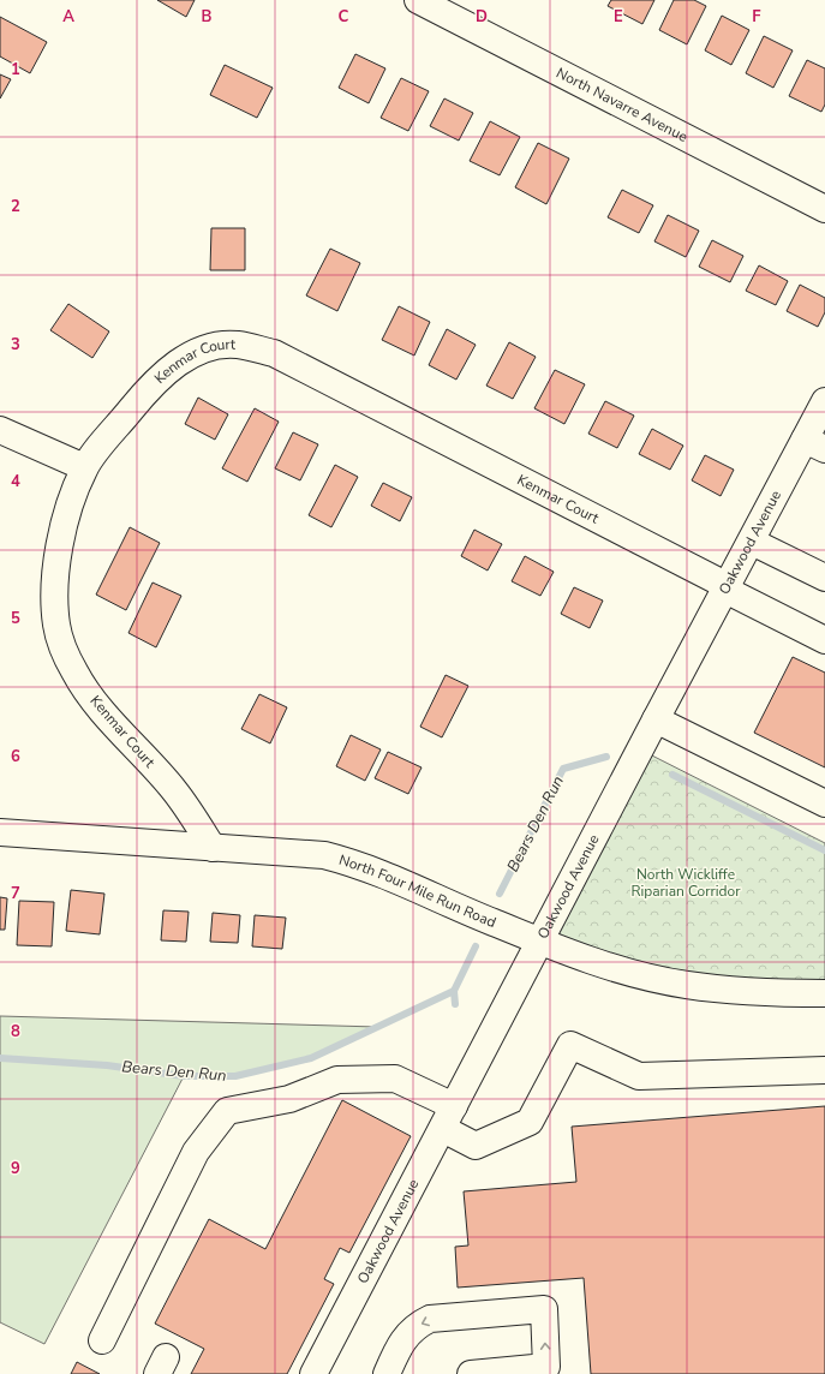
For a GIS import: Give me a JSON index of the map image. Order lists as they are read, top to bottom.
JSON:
{
  "streets": {
    "street": [
      "North Navarre Avenue",
      "Kenmar Court",
      "Oakwood Avenue",
      "North Four Mile Run Road"
    ]
  },
  "crossings": [
    ["Kenmar Court", "Oakwood Avenue"],
    ["Kenmar Court", "North Four Mile Run Road"],
    ["Oakwood Avenue", "North Four Mile Run Road"]
  ],
  "water": ["Bears Den Run"],
  "parks": ["North Wickliffe Riparian Corridor"],
  "grid": {
    "columns": [
      "A",
      "B",
      "C",
      "D",
      "E",
      "F"
    ],
    "rows": [
      "1",
      "2",
      "3",
      "4",
      "5",
      "6",
      "7",
      "8",
      "9"
    ]
  }
}
